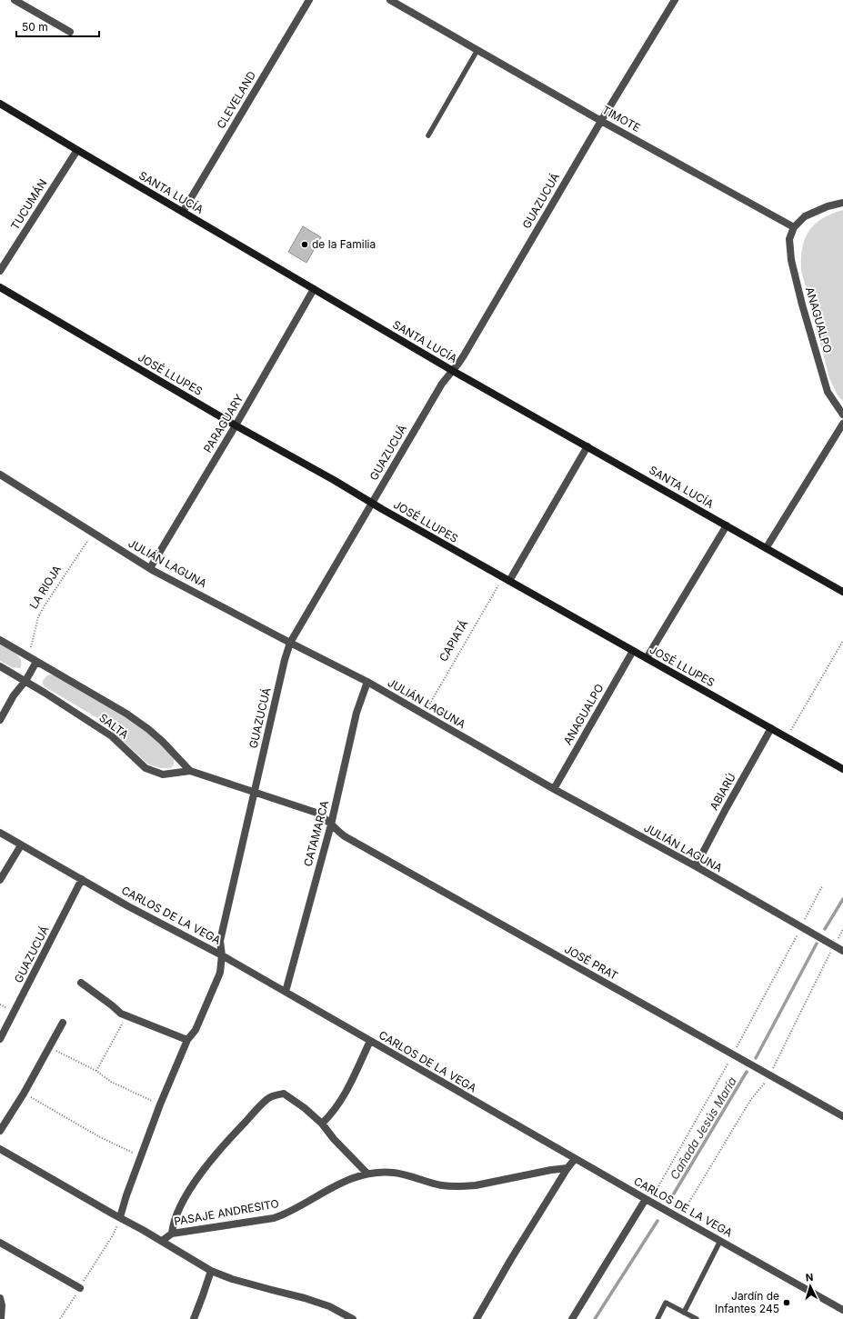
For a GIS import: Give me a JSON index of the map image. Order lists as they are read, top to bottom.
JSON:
{
  "streets": {
    "street": [
      "CLEVELAND",
      "TIMOTE",
      "SANTA LUCÍA",
      "GUAZUCUÁ",
      "TUCUMÁN",
      "ANAGUALPO",
      "JOSÉ LLUPES",
      "PARAGUARY",
      "JULIÁN LAGUNA",
      "SALTA",
      "ABIARÚ",
      "CATAMARCA",
      "CARLOS DE LA VEGA",
      "JOSÉ PRAT",
      "PASAJE ANDRESITO"
    ],
    "path": ["LA RIOJA", "CAPIATÁ"]
  },
  "crossings": [
    ["CLEVELAND", "SANTA LUCÍA"],
    ["TIMOTE", "GUAZUCUÁ"],
    ["TIMOTE", "ANAGUALPO"],
    ["SANTA LUCÍA", "GUAZUCUÁ"],
    ["SANTA LUCÍA", "TUCUMÁN"],
    ["SANTA LUCÍA", "PARAGUARY"],
    ["GUAZUCUÁ", "JOSÉ LLUPES"],
    ["GUAZUCUÁ", "JULIÁN LAGUNA"],
    ["GUAZUCUÁ", "SALTA"],
    ["GUAZUCUÁ", "CARLOS DE LA VEGA"],
    ["ANAGUALPO", "JOSÉ LLUPES"],
    ["ANAGUALPO", "JULIÁN LAGUNA"],
    ["JOSÉ LLUPES", "PARAGUARY"],
    ["JOSÉ LLUPES", "CAPIATÁ"],
    ["JOSÉ LLUPES", "ABIARÚ"],
    ["PARAGUARY", "JULIÁN LAGUNA"],
    ["JULIÁN LAGUNA", "LA RIOJA"],
    ["JULIÁN LAGUNA", "CAPIATÁ"],
    ["JULIÁN LAGUNA", "ABIARÚ"],
    ["JULIÁN LAGUNA", "CATAMARCA"],
    ["LA RIOJA", "SALTA"],
    ["SALTA", "CATAMARCA"],
    ["SALTA", "JOSÉ PRAT"],
    ["CATAMARCA", "CARLOS DE LA VEGA"],
    ["CATAMARCA", "JOSÉ PRAT"]
  ],
  "water": ["Cañada Jesús María"],
  "places": ["de la Familia", "Jardín de Infantes 245"],
  "scale_bar": "50 m",
  "north": "top"
}
